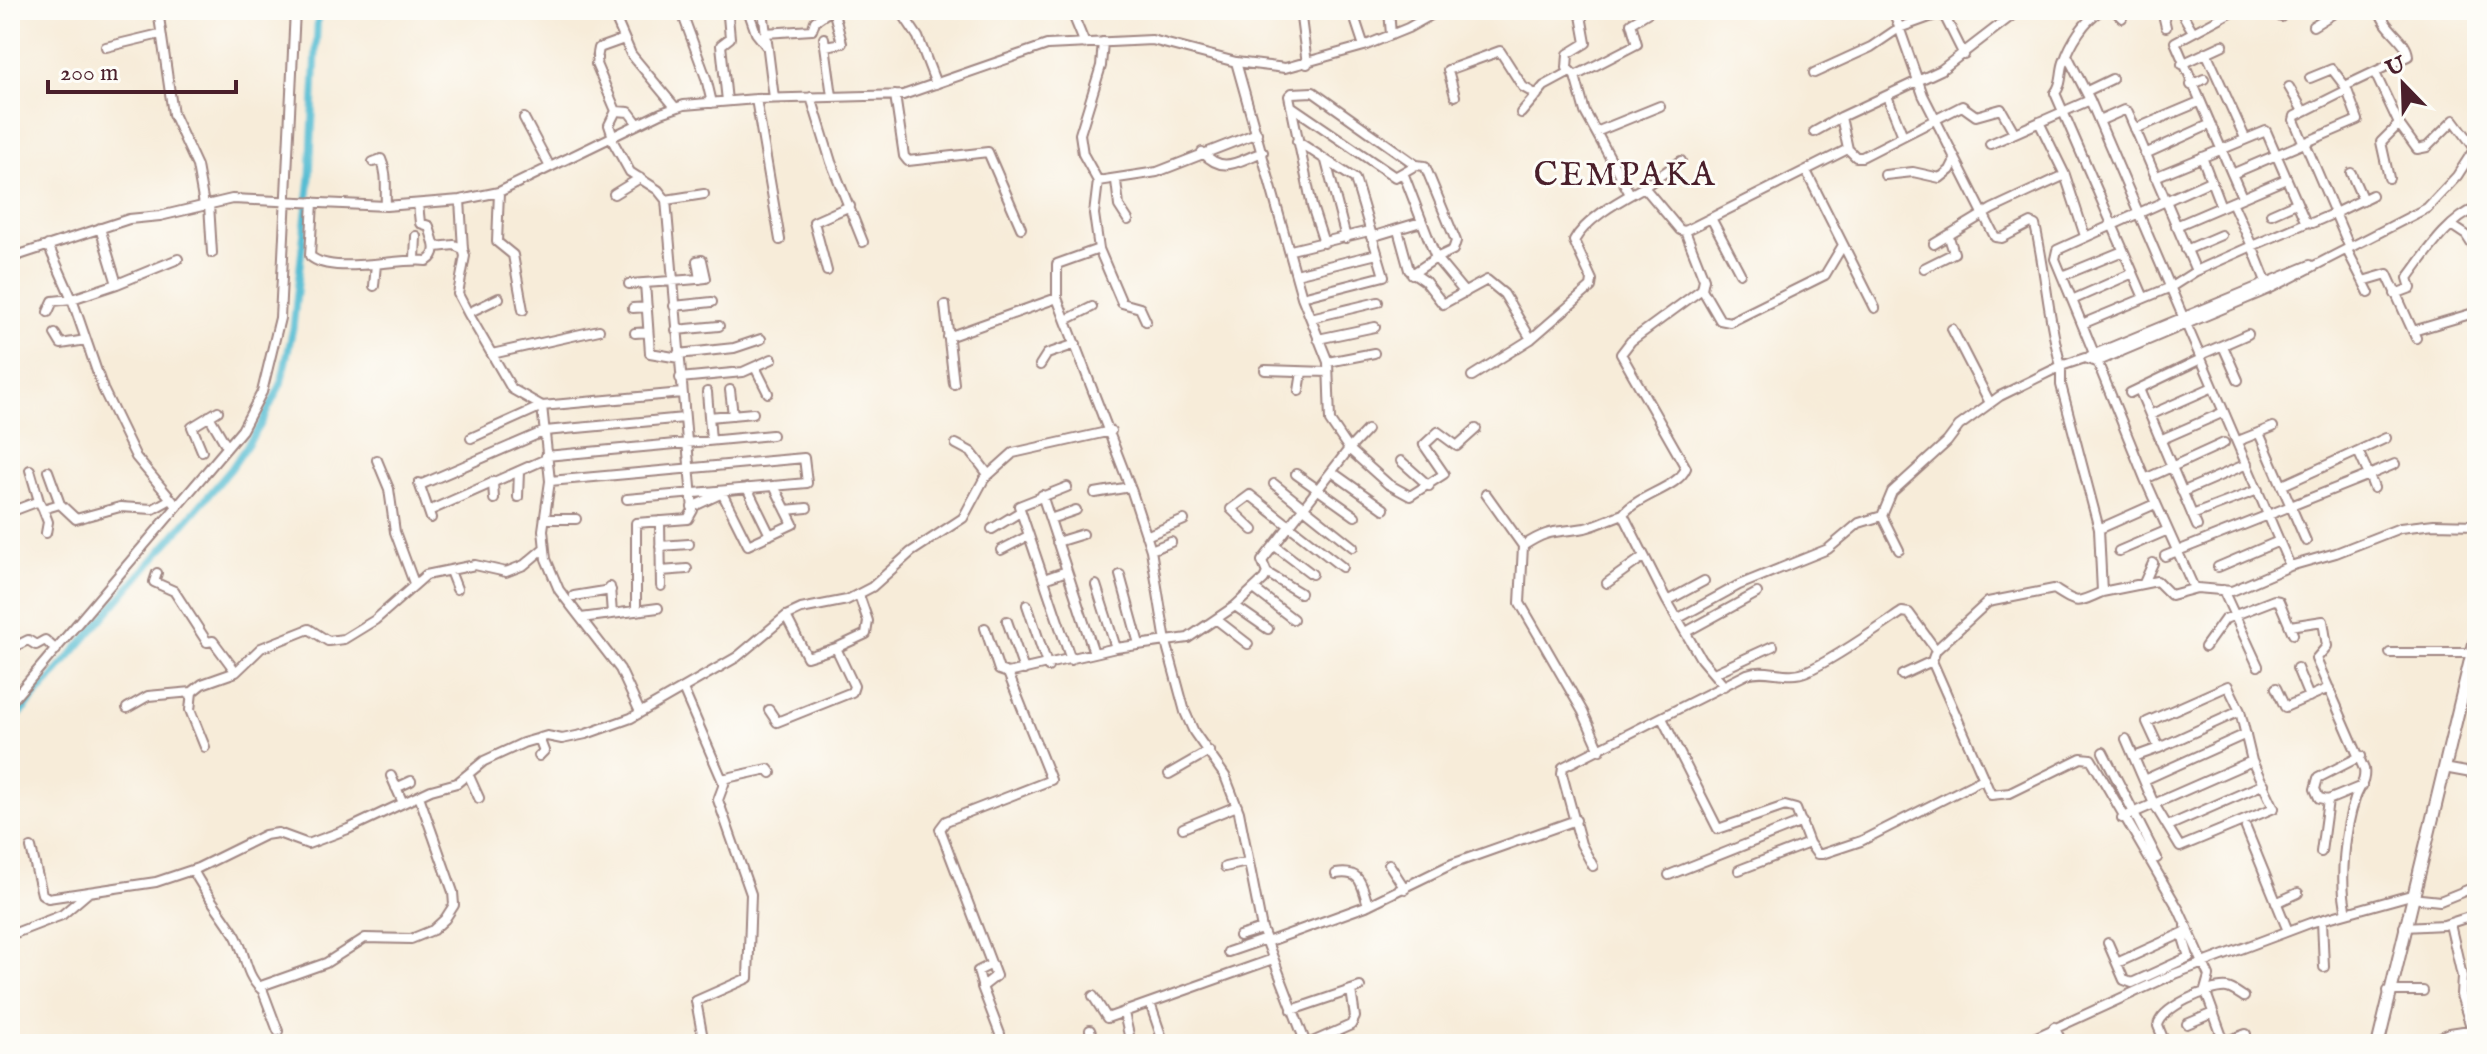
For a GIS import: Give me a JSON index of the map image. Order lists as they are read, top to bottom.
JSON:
{
  "districts": ["CEMPAKA"],
  "scale_bar": "200 m",
  "north": "top left"
}
